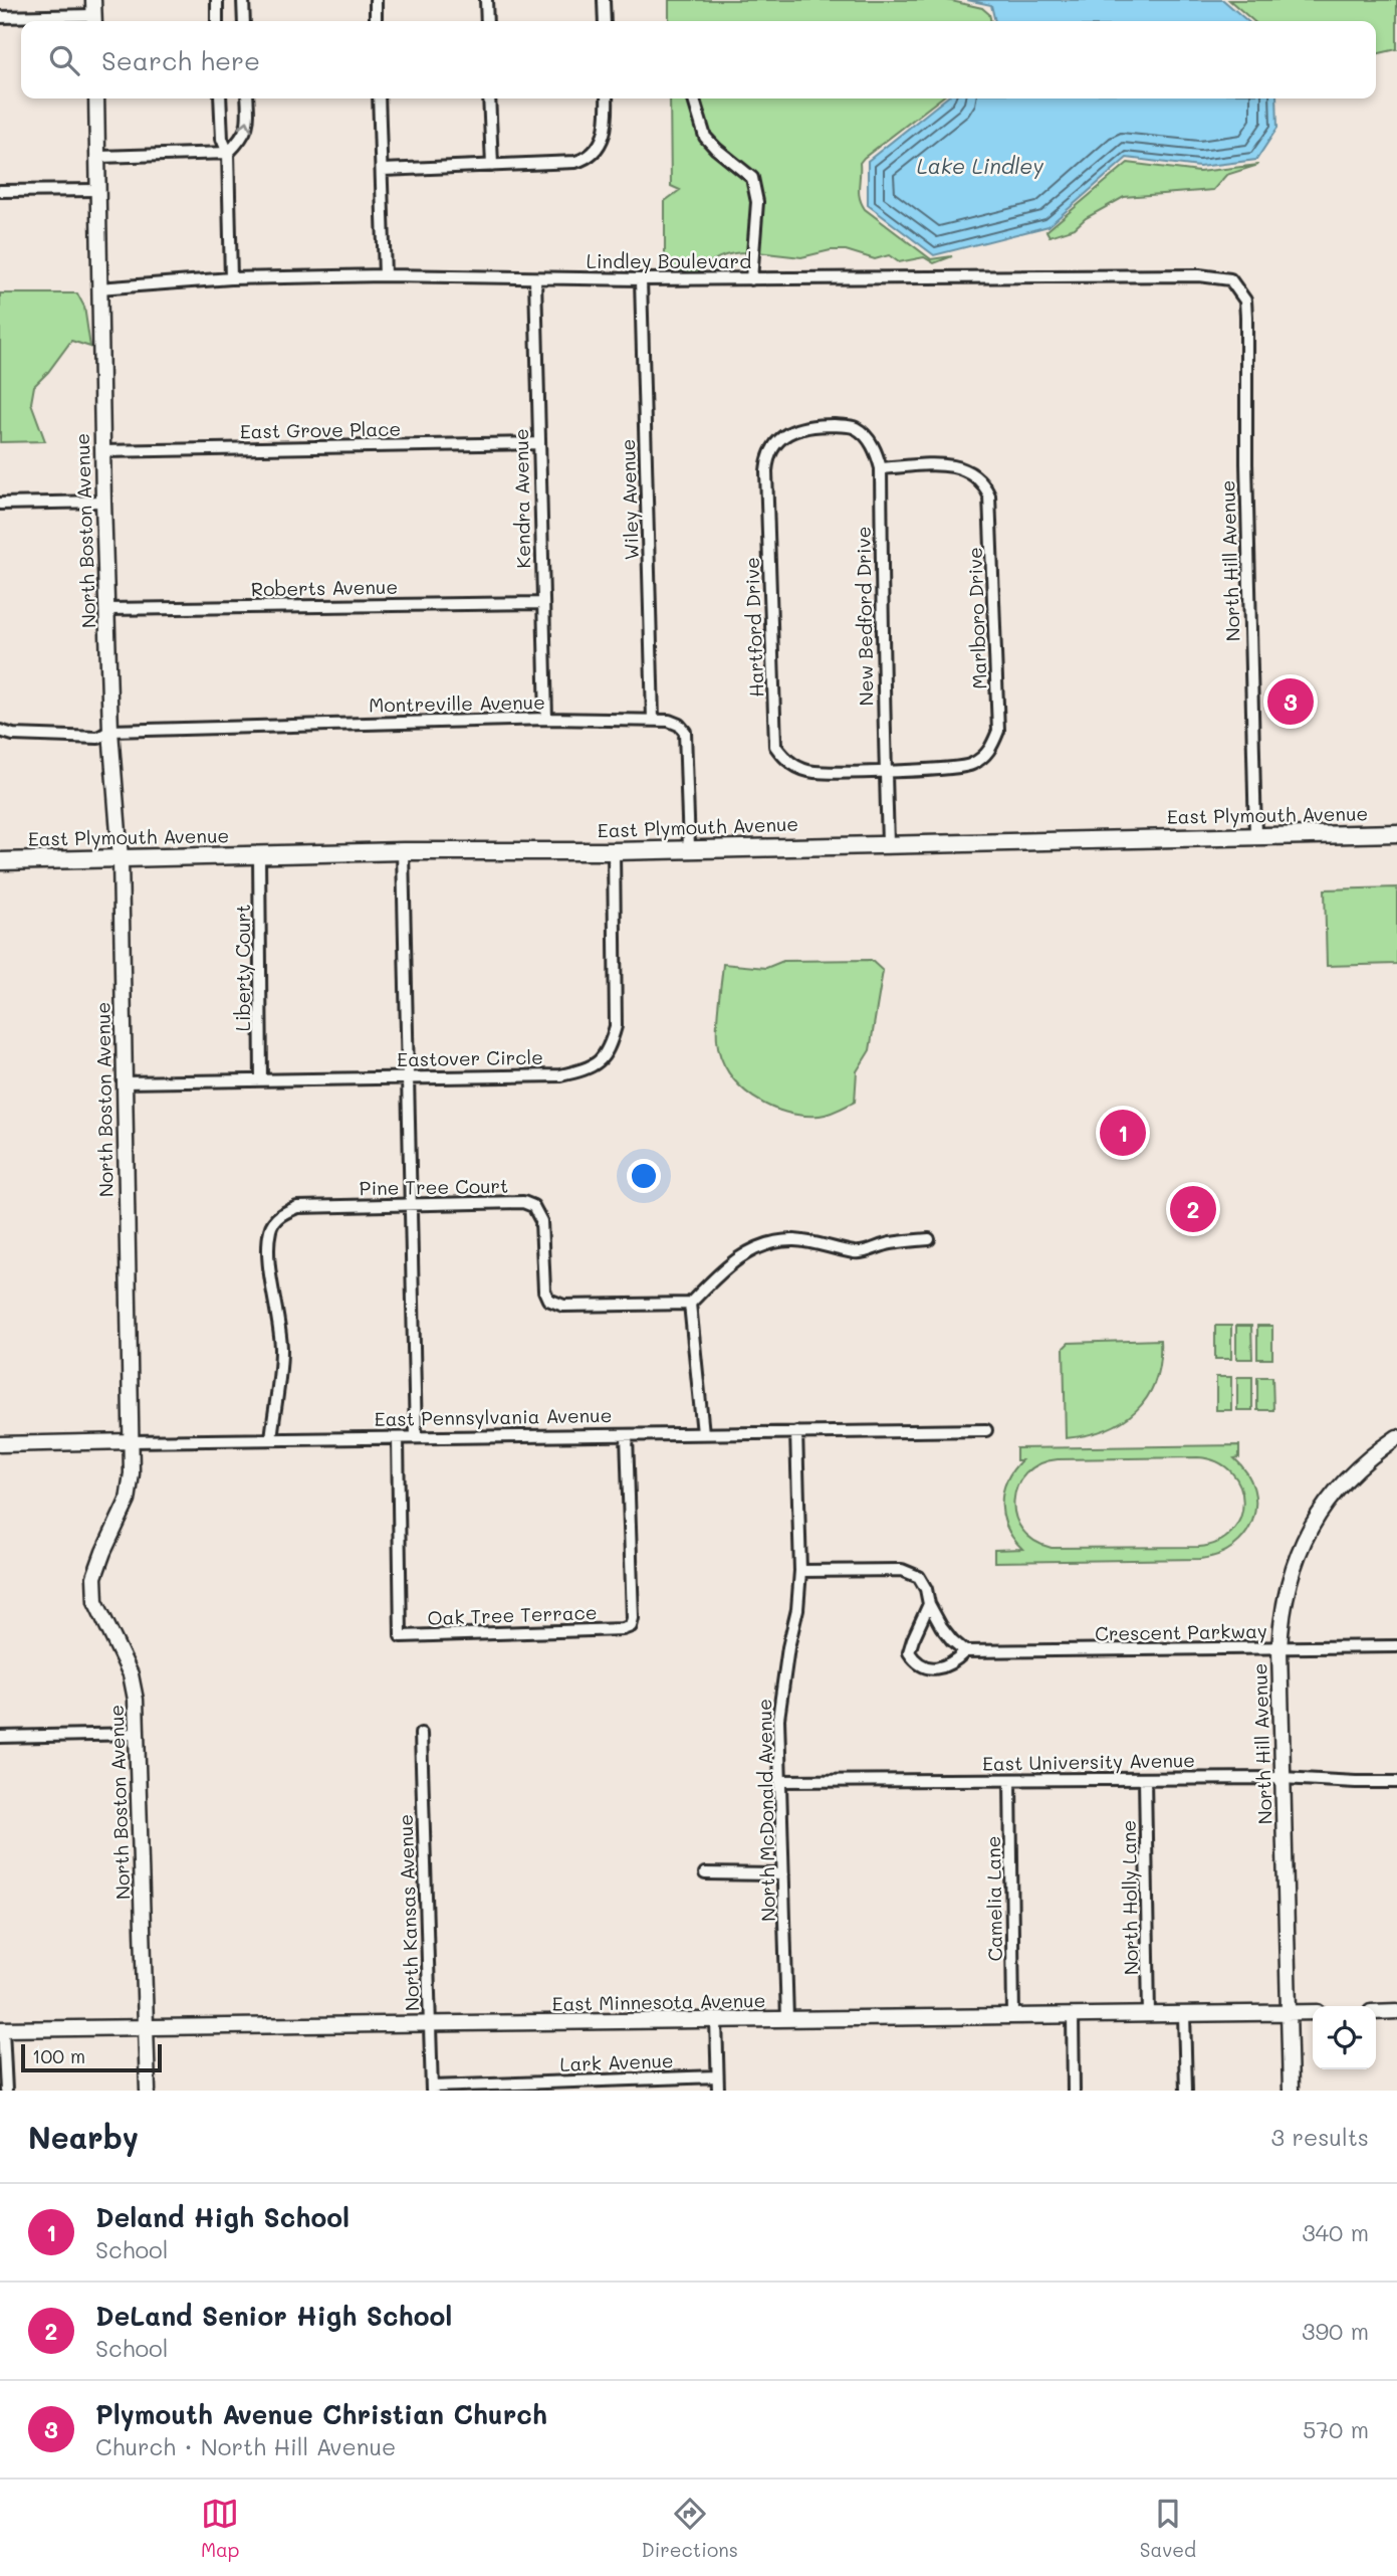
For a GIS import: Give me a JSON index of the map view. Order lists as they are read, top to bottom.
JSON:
{
  "streets": {
    "main road": ["East Plymouth Avenue"],
    "street": [
      "Lindley Boulevard",
      "East Grove Place",
      "Kendra Avenue",
      "Wiley Avenue",
      "North Boston Avenue",
      "North Hill Avenue",
      "Roberts Avenue",
      "New Bedford Drive",
      "Marlboro Drive",
      "Hartford Drive",
      "Montreville Avenue",
      "Liberty Court",
      "Eastover Circle",
      "Pine Tree Court",
      "East Pennsylvania Avenue",
      "Oak Tree Terrace",
      "Crescent Parkway",
      "East University Avenue",
      "North McDonald Avenue",
      "North Holly Lane",
      "Camelia Lane",
      "North Kansas Avenue",
      "East Minnesota Avenue",
      "Lark Avenue"
    ]
  },
  "crossings": [
    ["Lindley Boulevard", "Kendra Avenue"],
    ["Lindley Boulevard", "Wiley Avenue"],
    ["Lindley Boulevard", "North Boston Avenue"],
    ["Lindley Boulevard", "North Hill Avenue"],
    ["East Grove Place", "Kendra Avenue"],
    ["East Grove Place", "North Boston Avenue"],
    ["Kendra Avenue", "Roberts Avenue"],
    ["Kendra Avenue", "Montreville Avenue"],
    ["Wiley Avenue", "Montreville Avenue"],
    ["North Boston Avenue", "Roberts Avenue"],
    ["North Boston Avenue", "Montreville Avenue"],
    ["North Boston Avenue", "East Plymouth Avenue"],
    ["North Boston Avenue", "Eastover Circle"],
    ["North Boston Avenue", "East Pennsylvania Avenue"],
    ["North Boston Avenue", "East Minnesota Avenue"],
    ["North Hill Avenue", "East Plymouth Avenue"],
    ["North Hill Avenue", "Crescent Parkway"],
    ["North Hill Avenue", "East University Avenue"],
    ["North Hill Avenue", "East Minnesota Avenue"],
    ["New Bedford Drive", "Marlboro Drive"],
    ["New Bedford Drive", "Hartford Drive"],
    ["New Bedford Drive", "East Plymouth Avenue"],
    ["Marlboro Drive", "Hartford Drive"],
    ["Montreville Avenue", "East Plymouth Avenue"],
    ["East Plymouth Avenue", "Liberty Court"],
    ["East Plymouth Avenue", "Eastover Circle"],
    ["Liberty Court", "Eastover Circle"],
    ["Pine Tree Court", "East Pennsylvania Avenue"],
    ["East Pennsylvania Avenue", "Oak Tree Terrace"],
    ["East Pennsylvania Avenue", "North McDonald Avenue"],
    ["East University Avenue", "North McDonald Avenue"],
    ["East University Avenue", "North Holly Lane"],
    ["East University Avenue", "Camelia Lane"],
    ["North McDonald Avenue", "East Minnesota Avenue"],
    ["North Holly Lane", "East Minnesota Avenue"],
    ["Camelia Lane", "East Minnesota Avenue"],
    ["North Kansas Avenue", "East Minnesota Avenue"],
    ["North Kansas Avenue", "Lark Avenue"]
  ],
  "water": ["Lake Lindley"],
  "scale_bar": "100 m",
  "page": {
    "search": "Search here",
    "pins": ["3", "1", "2"],
    "scale": "100 m",
    "heading": ["Nearby", "3 results"],
    "list": [
      {
        "mark": "1",
        "name": "Deland High School",
        "note": "School",
        "value": "340 m"
      },
      {
        "mark": "2",
        "name": "DeLand Senior High School",
        "note": "School",
        "value": "390 m"
      },
      {
        "mark": "3",
        "name": "Plymouth Avenue Christian Church",
        "note": "Church · North Hill Avenue",
        "value": "570 m"
      }
    ],
    "nav": ["Map", "Directions", "Saved"]
  }
}
